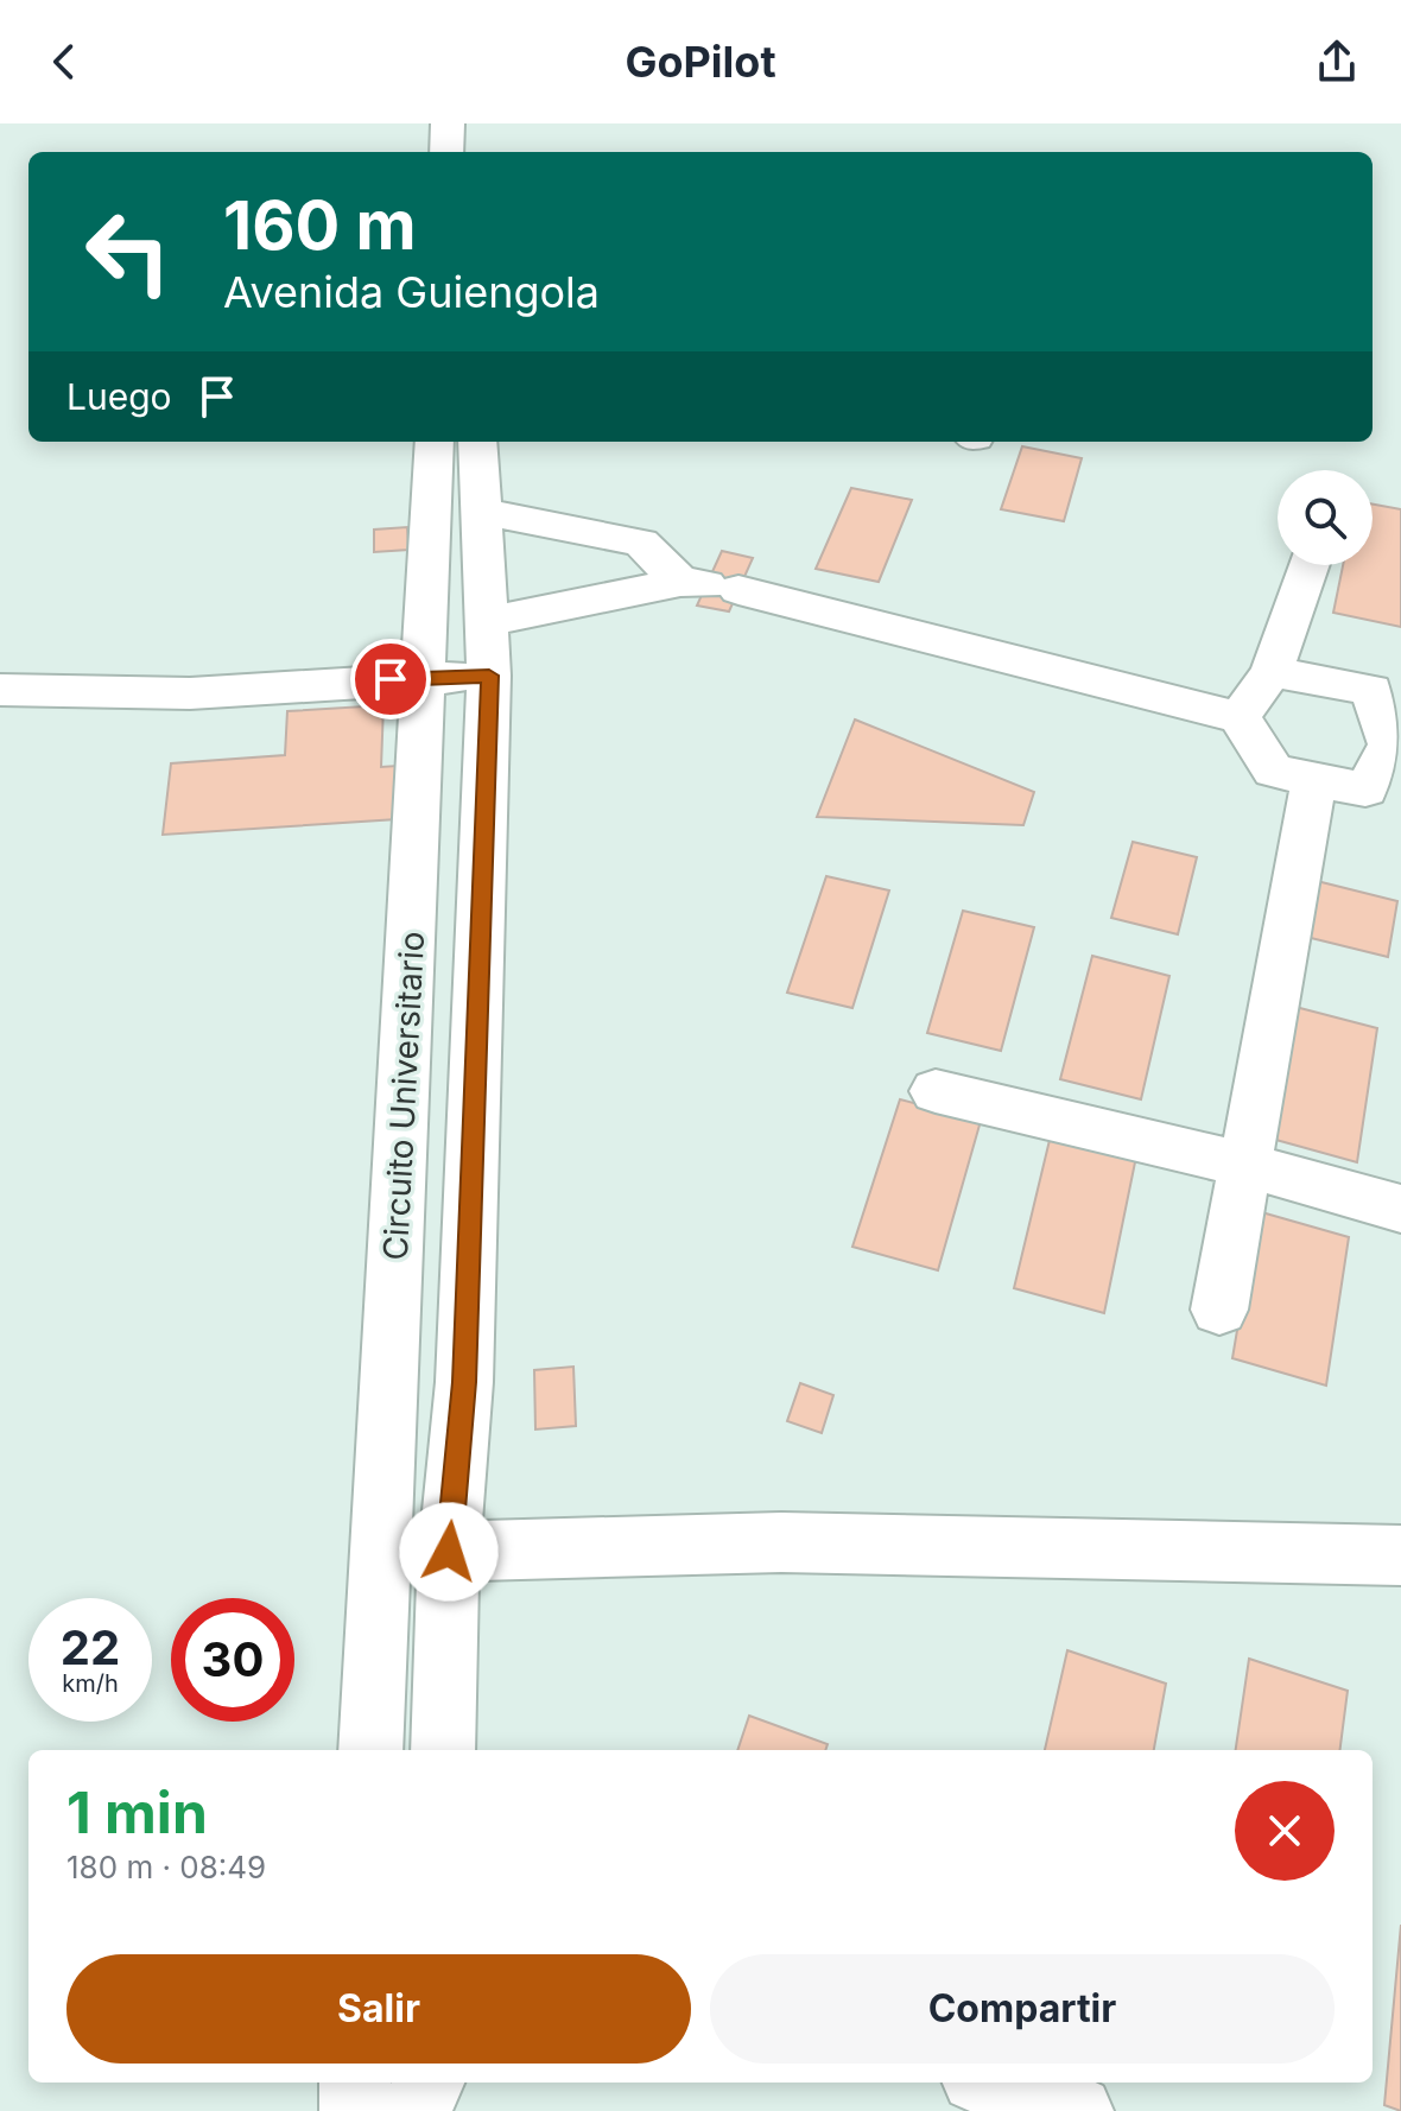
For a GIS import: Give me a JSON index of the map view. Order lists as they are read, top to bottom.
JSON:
{
  "streets": {
    "street": ["Circuito Universitario"]
  },
  "page": {
    "header": "GoPilot",
    "turn": ["160 m", "Avenida Guiengola"],
    "then": "Luego",
    "speed": "22 km/h",
    "limit": "30",
    "heading": ["1 min", "180 m · 08:49"],
    "buttons": ["Salir", "Compartir"]
  }
}
